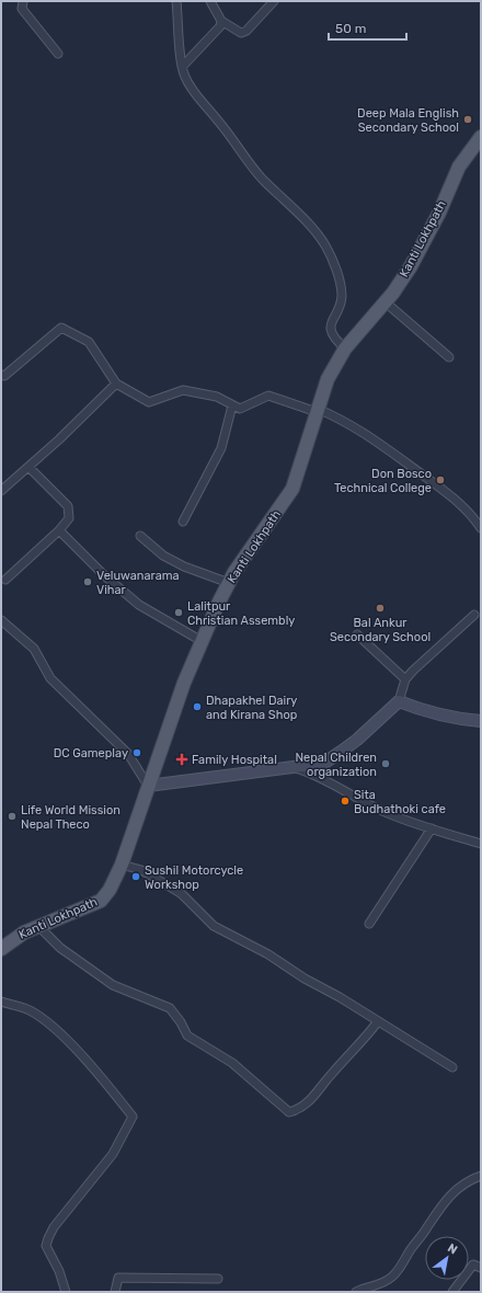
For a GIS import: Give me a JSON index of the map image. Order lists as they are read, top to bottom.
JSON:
{
  "streets": {
    "main road": ["Kanti Lokhpath"]
  },
  "places": {
    "other": [
      "Deep Mala English Secondary School",
      "Don Bosco Technical College",
      "Veluwanarama Vihar",
      "Bal Ankur Secondary School",
      "Lalitpur Christian Assembly",
      "Dhapakhel Dairy and Kirana Shop",
      "DC Gameplay",
      "Nepal Children organization",
      "Sita Budhathoki cafe",
      "Life World Mission Nepal Theco",
      "Sushil Motorcycle Workshop"
    ],
    "health": ["Family Hospital"]
  },
  "scale_bar": "50 m",
  "north": "top right"
}
